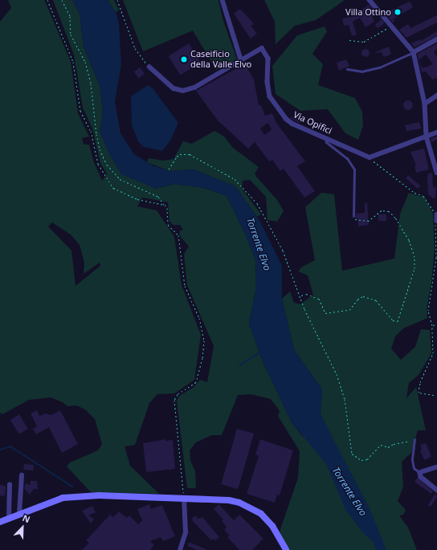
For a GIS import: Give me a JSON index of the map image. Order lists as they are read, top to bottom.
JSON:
{
  "streets": {
    "street": ["Via Opifici"]
  },
  "water": ["Torrente Elvo"],
  "places": ["Villa Ottino", "Caseificio della Valle Elvo"],
  "north": "top right"
}
